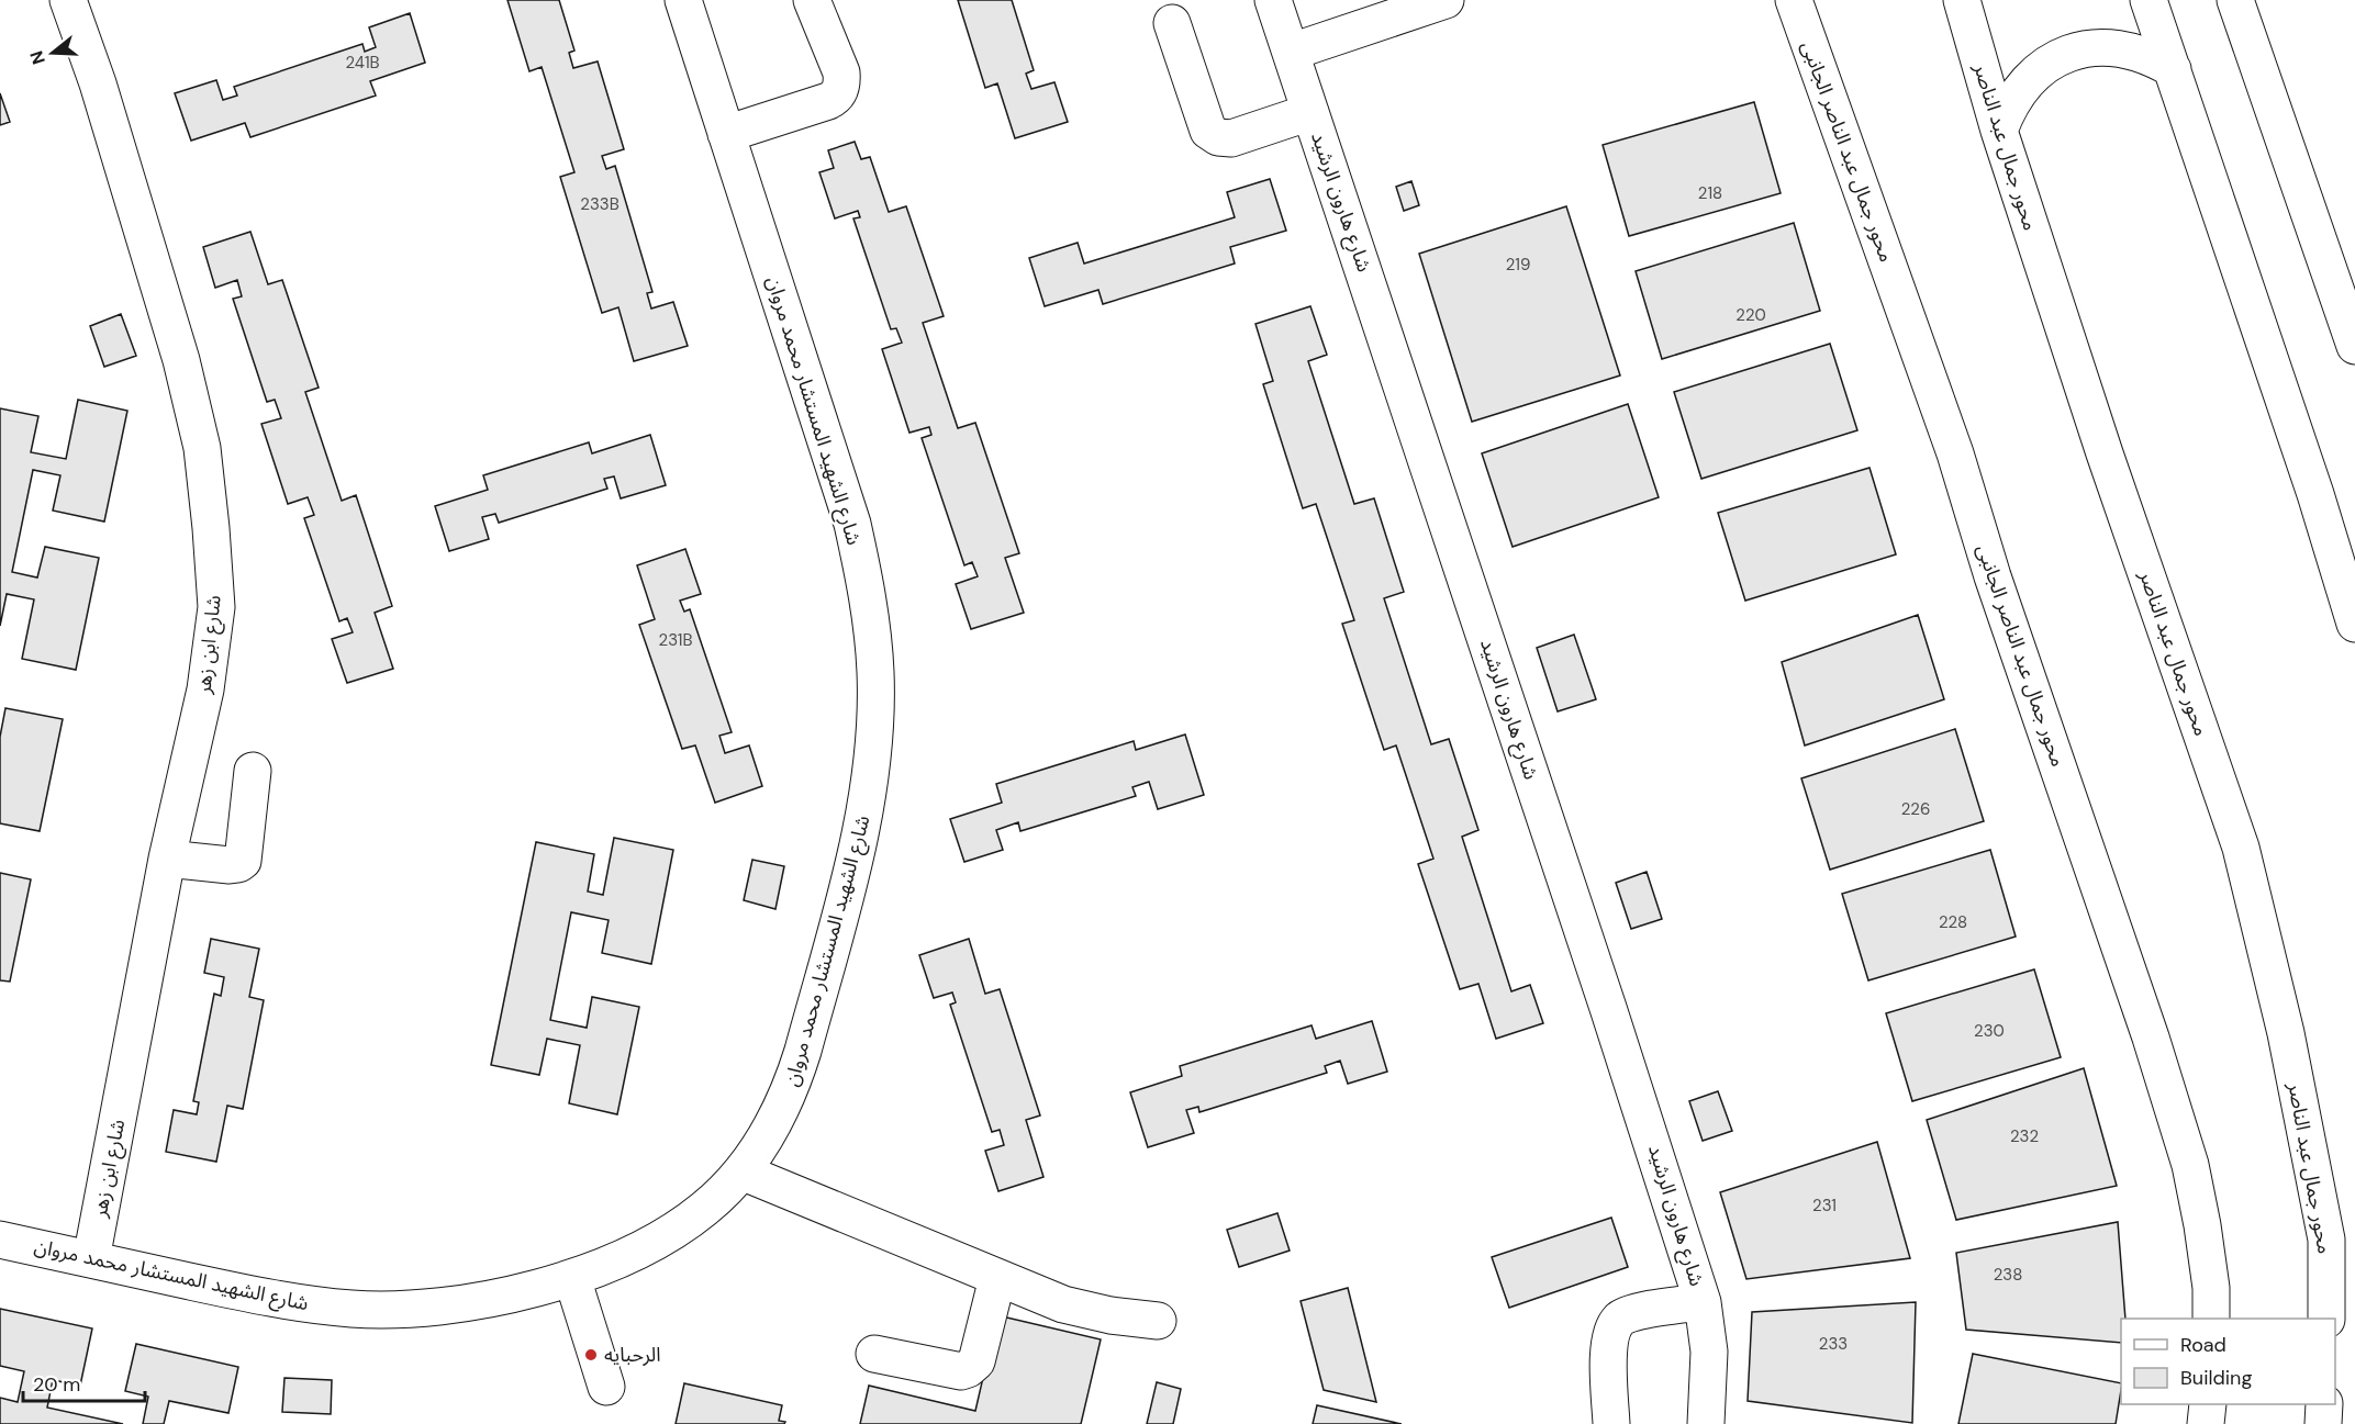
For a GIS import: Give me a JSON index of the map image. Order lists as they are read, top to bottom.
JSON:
{
  "streets": {
    "street": [
      "محور جمال عبد الناصر",
      "محور جمال عبد الناصر الجانبى",
      "شارع هارون الرشيد",
      "شارع الشهيد المستشار محمد مروان",
      "شارع ابن زهر"
    ]
  },
  "crossings": [
    ["شارع الشهيد المستشار محمد مروان", "شارع ابن زهر"]
  ],
  "places": ["الرحبايه"],
  "house_numbers": [
    "241B",
    "218",
    "233B",
    "219",
    "220",
    "231B",
    "226",
    "228",
    "230",
    "232",
    "231",
    "238",
    "233"
  ],
  "legend": ["Road", "Building"],
  "scale_bar": "20 m",
  "north": "left"
}
